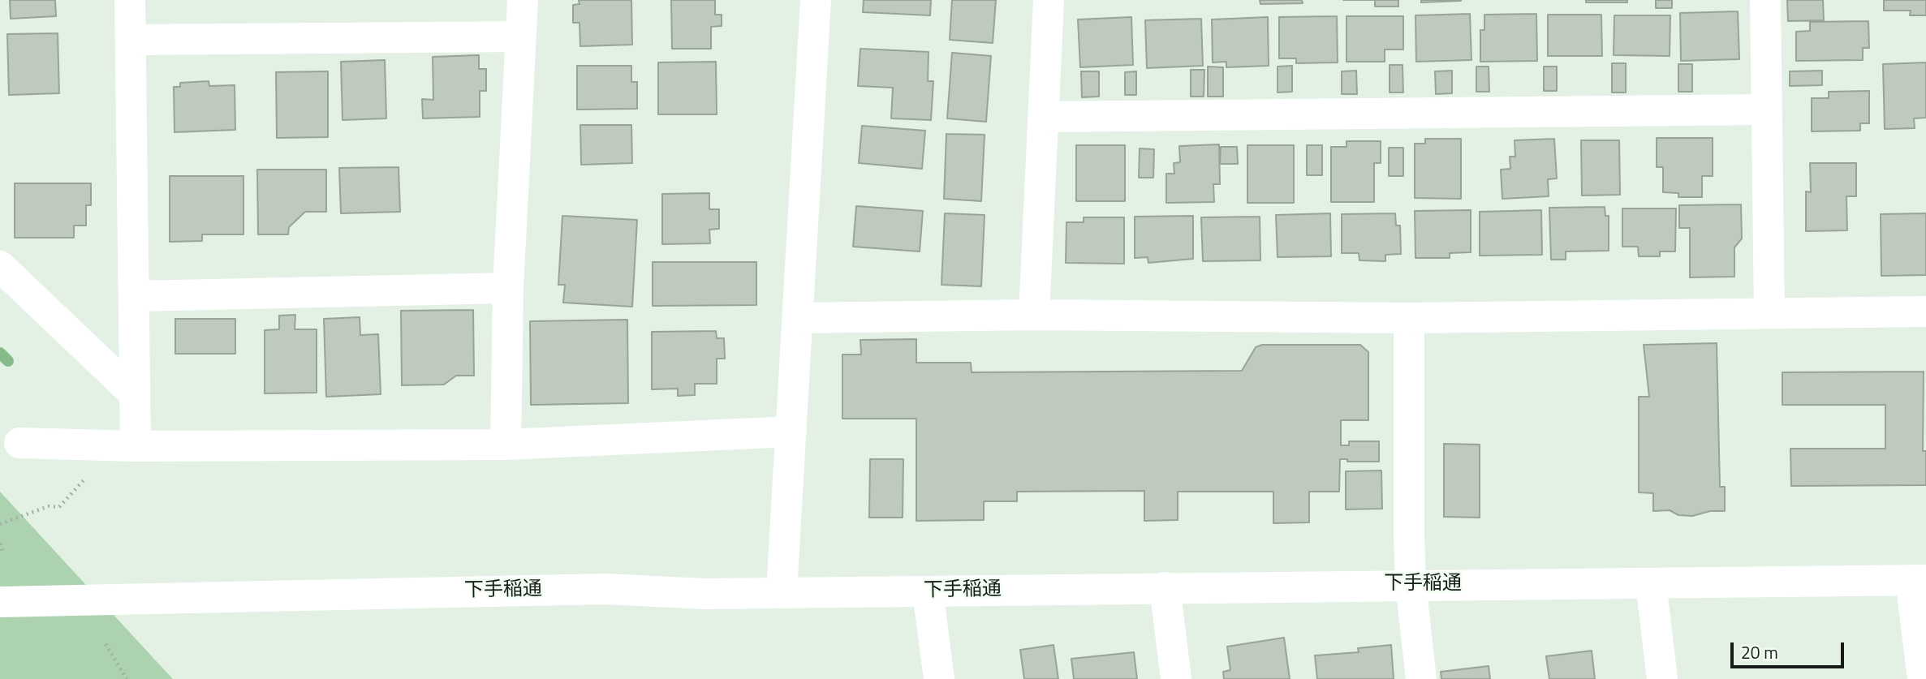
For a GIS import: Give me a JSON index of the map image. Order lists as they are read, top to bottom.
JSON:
{
  "streets": {
    "street": ["下手稲通"]
  },
  "scale_bar": "20 m"
}
